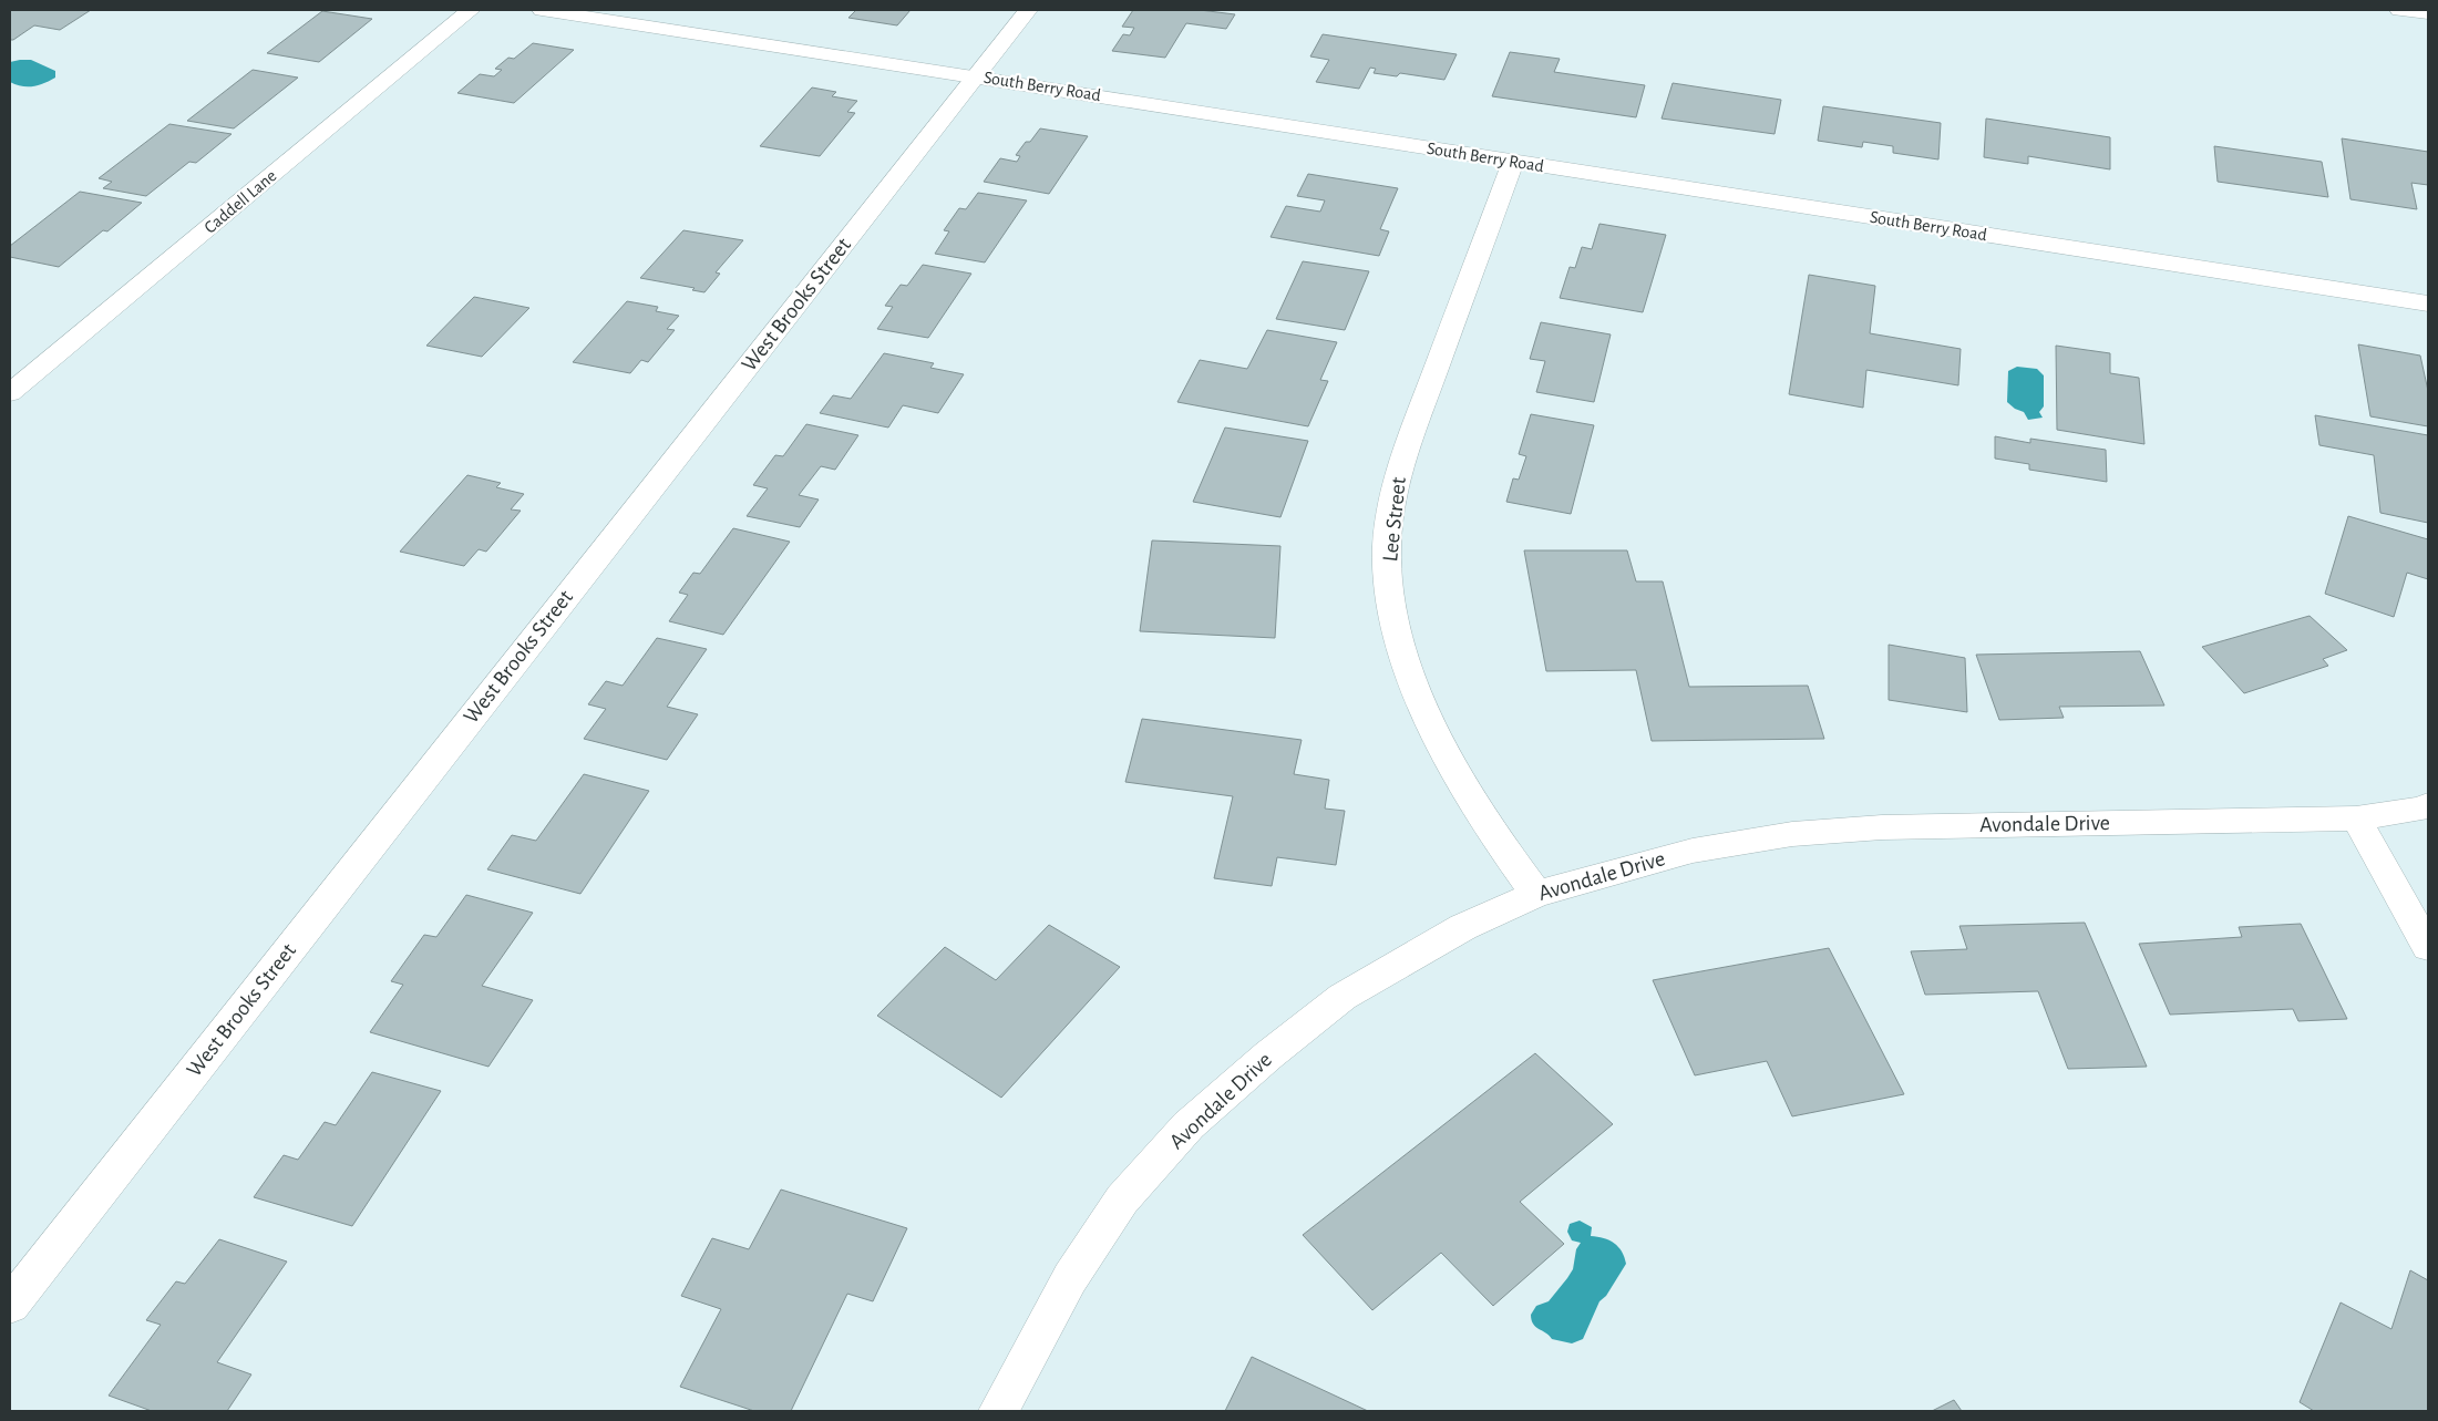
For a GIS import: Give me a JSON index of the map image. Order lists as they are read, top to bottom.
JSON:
{
  "streets": {
    "street": [
      "South Berry Road",
      "Caddell Lane",
      "West Brooks Street",
      "Lee Street",
      "Avondale Drive"
    ]
  },
  "crossings": [
    ["South Berry Road", "West Brooks Street"],
    ["South Berry Road", "Lee Street"],
    ["Lee Street", "Avondale Drive"]
  ]
}
